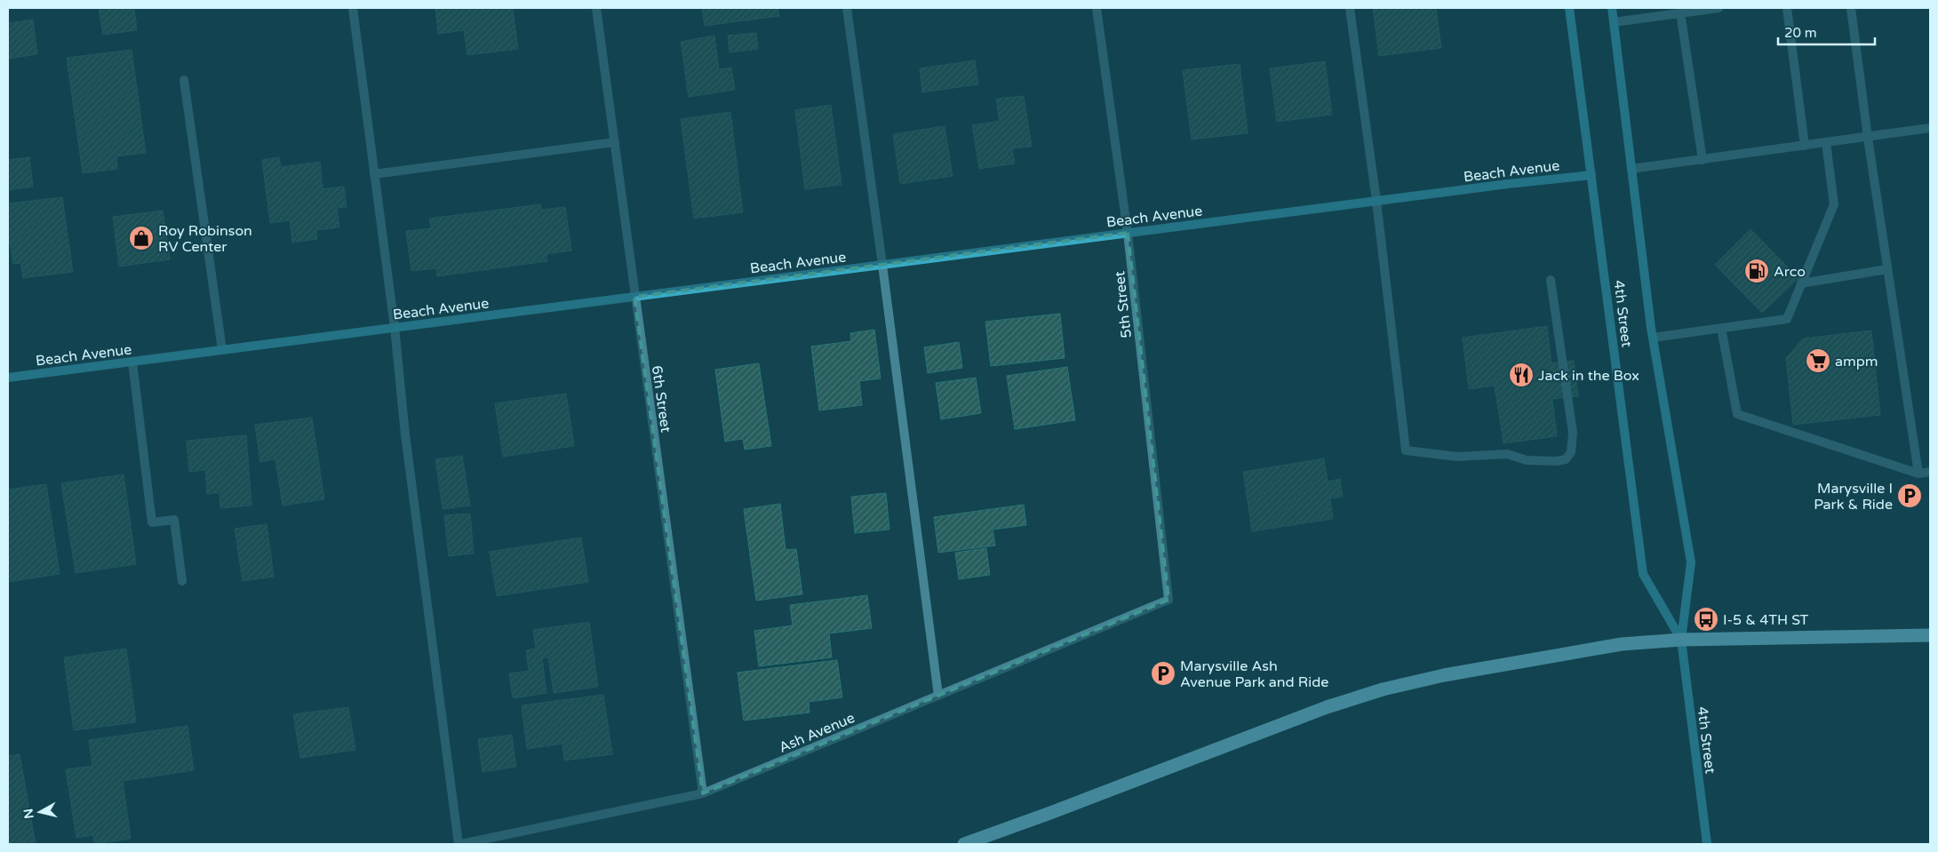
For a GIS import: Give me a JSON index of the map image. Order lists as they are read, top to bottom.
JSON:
{
  "streets": {
    "street": [
      "Beach Avenue",
      "5th Street",
      "4th Street",
      "6th Street",
      "Ash Avenue"
    ]
  },
  "crossings": [
    ["Beach Avenue", "5th Street"],
    ["Beach Avenue", "4th Street"],
    ["Beach Avenue", "6th Street"],
    ["5th Street", "Ash Avenue"],
    ["6th Street", "Ash Avenue"]
  ],
  "places": {
    "shop": ["Roy Robinson RV Center"],
    "fuel station": ["Arco"],
    "supermarket": ["ampm"],
    "restaurant": ["Jack in the Box"],
    "parking": ["Marysville I Park & Ride", "Marysville Ash Avenue Park and Ride"],
    "bus stop": ["I-5 & 4TH ST"]
  },
  "scale_bar": "20 m",
  "north": "left"
}
